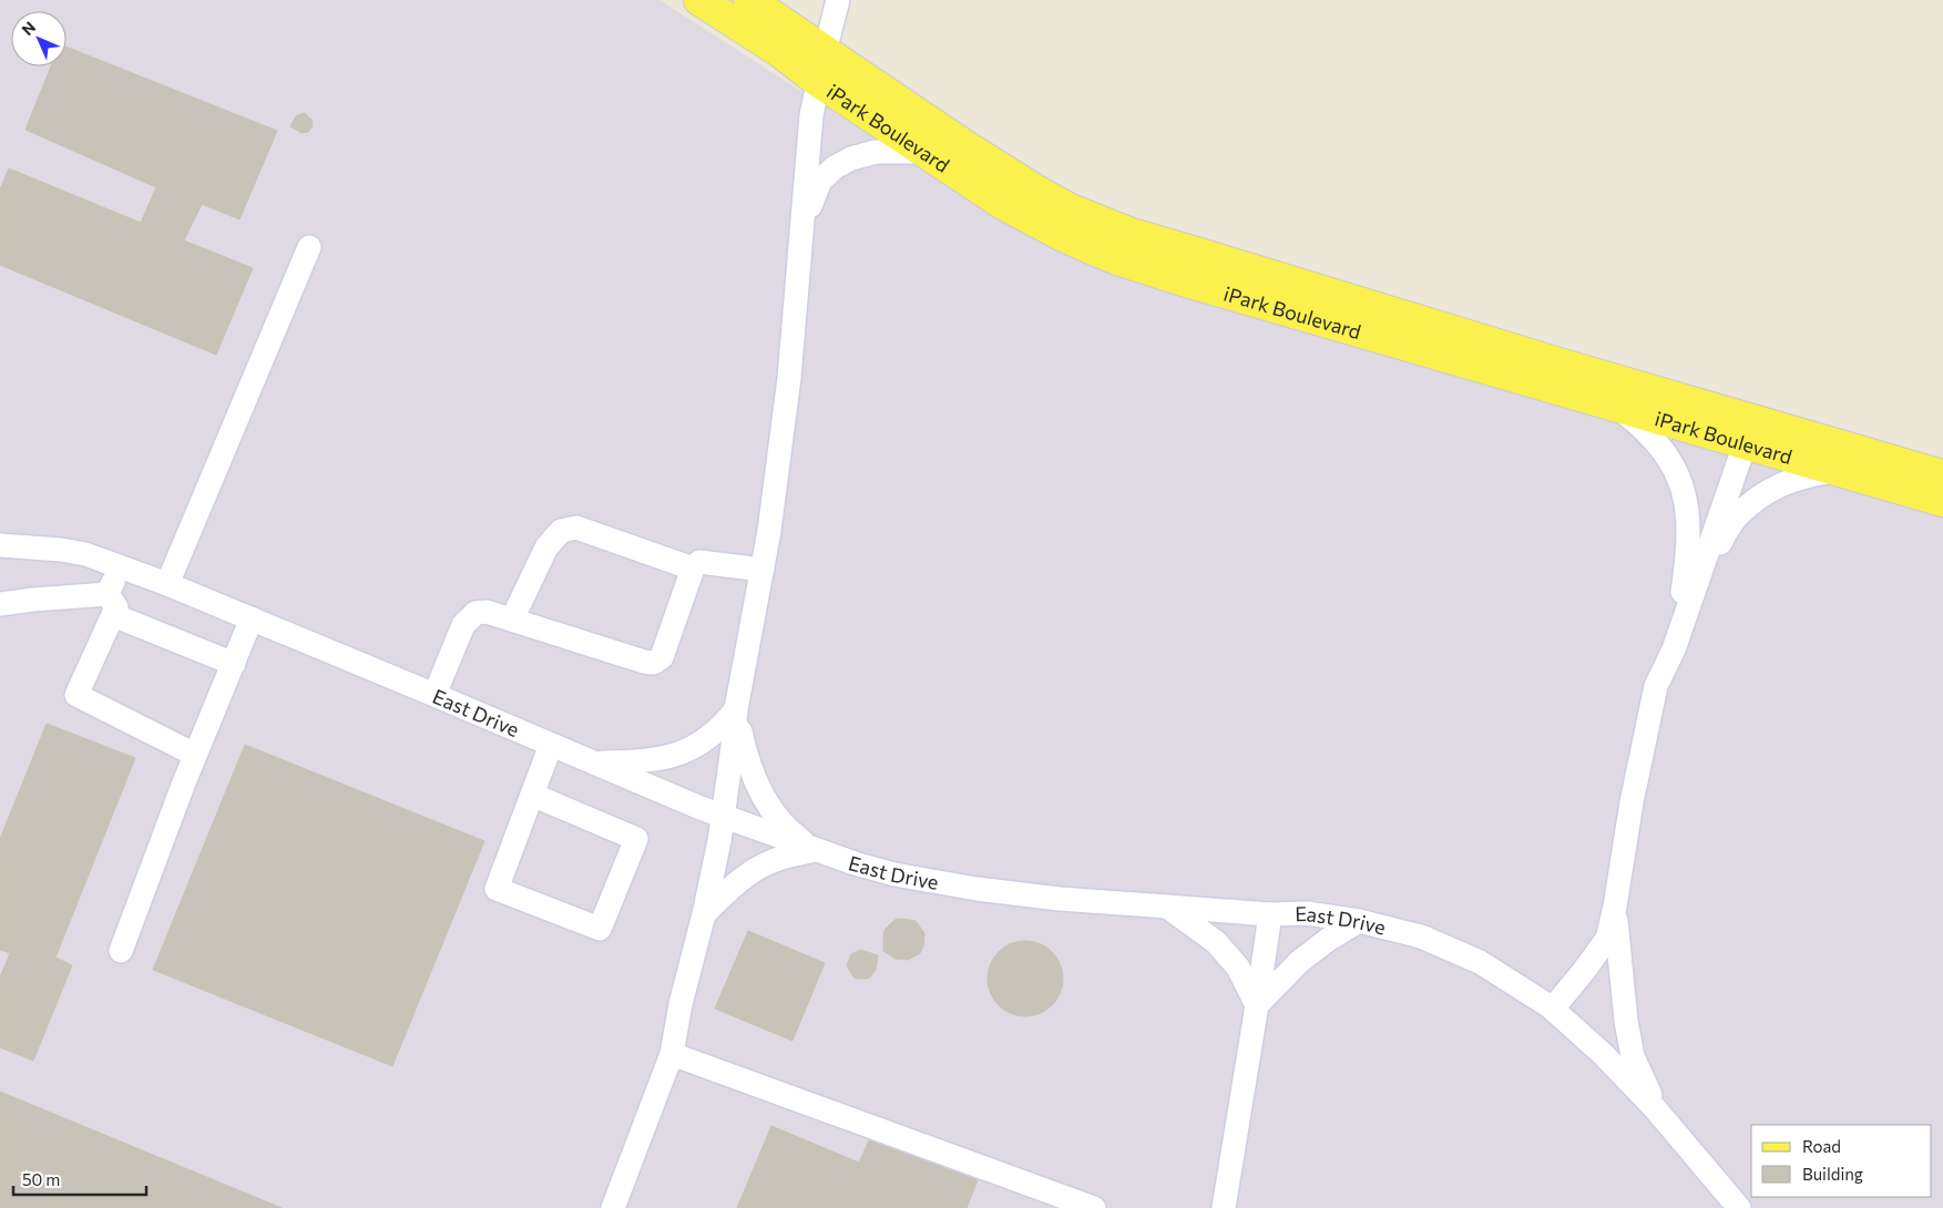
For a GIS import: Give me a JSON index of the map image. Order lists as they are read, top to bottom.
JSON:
{
  "streets": {
    "main road": ["iPark Boulevard"],
    "street": ["East Drive"]
  },
  "legend": ["Road", "Building"],
  "scale_bar": "50 m",
  "north": "top left"
}
